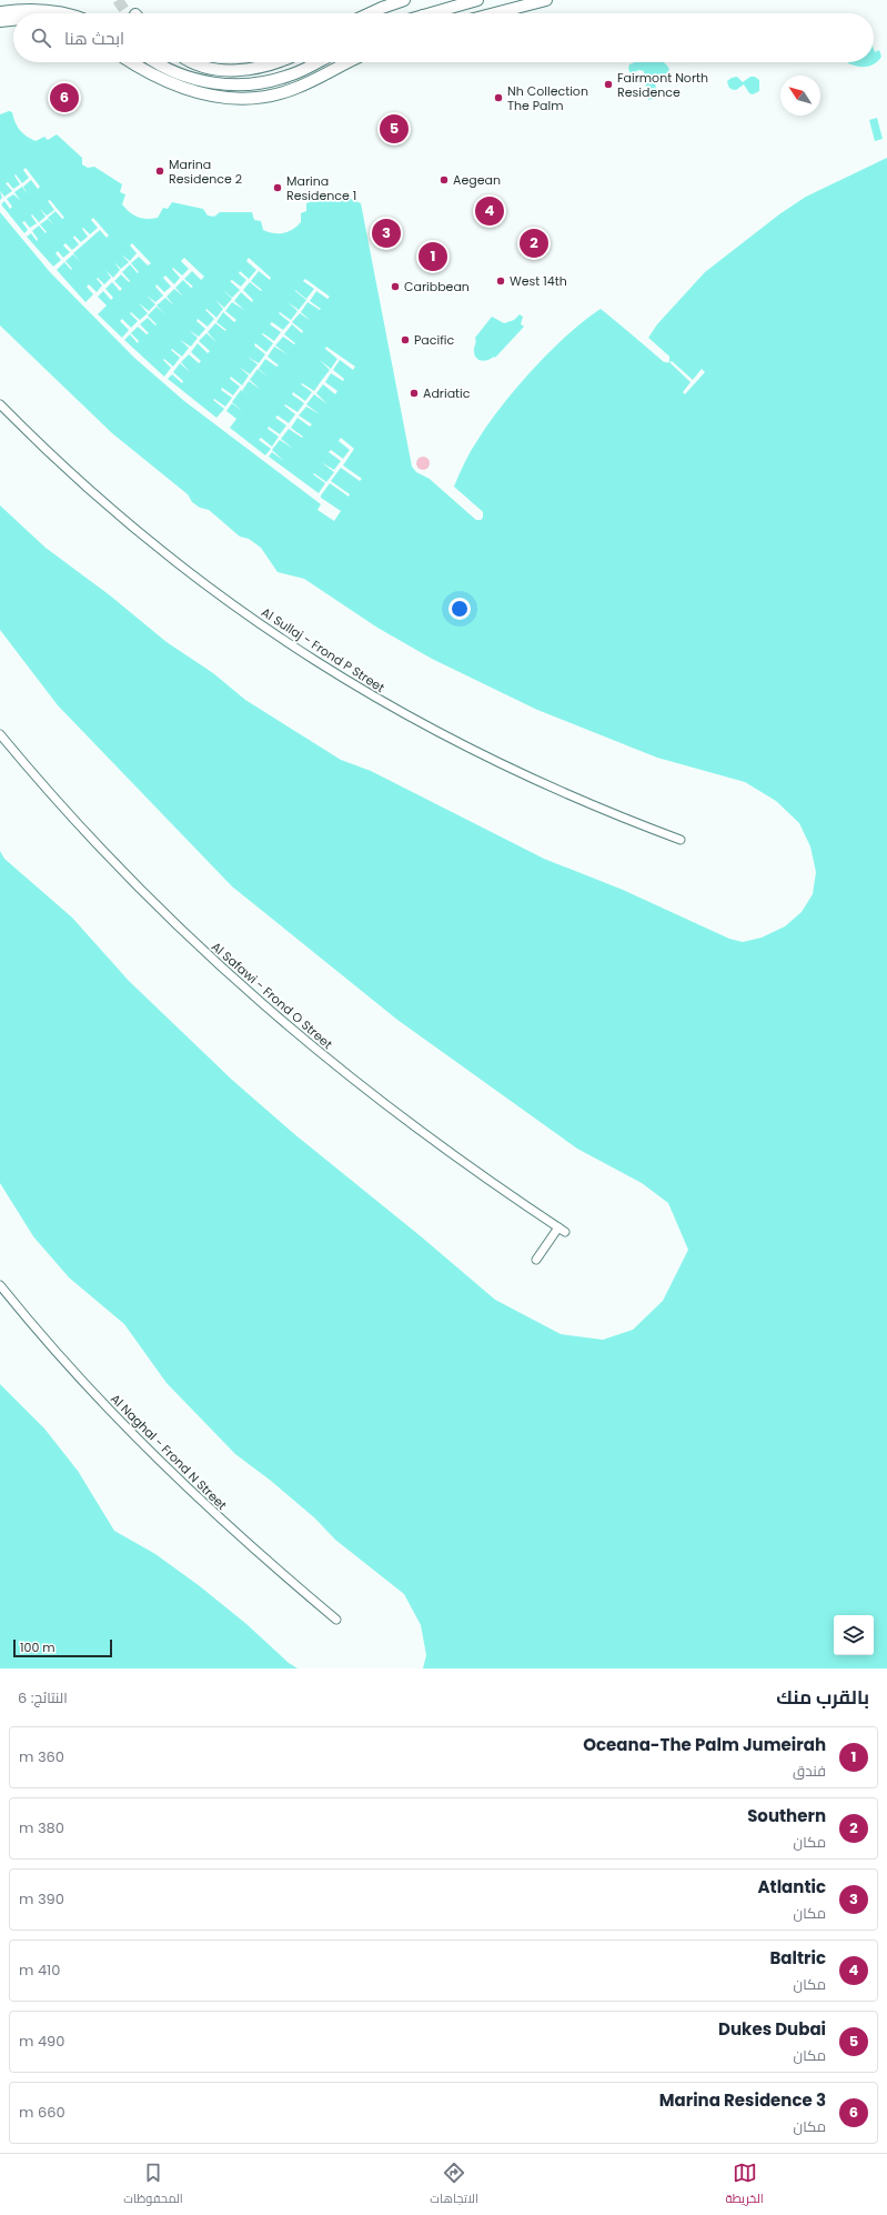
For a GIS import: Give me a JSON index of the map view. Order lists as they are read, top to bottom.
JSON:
{
  "streets": {
    "street": ["Al Sullaj - Frond P Street", "Al Safawi - Frond O Street", "Al Naghal - Frond N Street"]
  },
  "places": [
    "Fairmont North Residence",
    "Nh Collection The Palm",
    "Marina Residence 2",
    "Aegean",
    "Marina Residence 1",
    "West 14th",
    "Caribbean",
    "Pacific",
    "Adriatic"
  ],
  "scale_bar": "100 m",
  "north": "top left",
  "page": {
    "search": "ابحث هنا",
    "pins": [
      "6",
      "5",
      "4",
      "3",
      "2",
      "1"
    ],
    "scale": "100 m",
    "heading": ["بالقرب منك", "النتائج: 6"],
    "list": [
      {
        "mark": "1",
        "name": "Oceana-The Palm Jumeirah",
        "note": "فندق",
        "value": "360 m"
      },
      {
        "mark": "2",
        "name": "Southern",
        "note": "مكان",
        "value": "380 m"
      },
      {
        "mark": "3",
        "name": "Atlantic",
        "note": "مكان",
        "value": "390 m"
      },
      {
        "mark": "4",
        "name": "Baltric",
        "note": "مكان",
        "value": "410 m"
      },
      {
        "mark": "5",
        "name": "Dukes Dubai",
        "note": "مكان",
        "value": "490 m"
      },
      {
        "mark": "6",
        "name": "Marina Residence 3",
        "note": "مكان",
        "value": "660 m"
      }
    ],
    "nav": ["الخريطة", "الاتجاهات", "المحفوظات"]
  }
}
